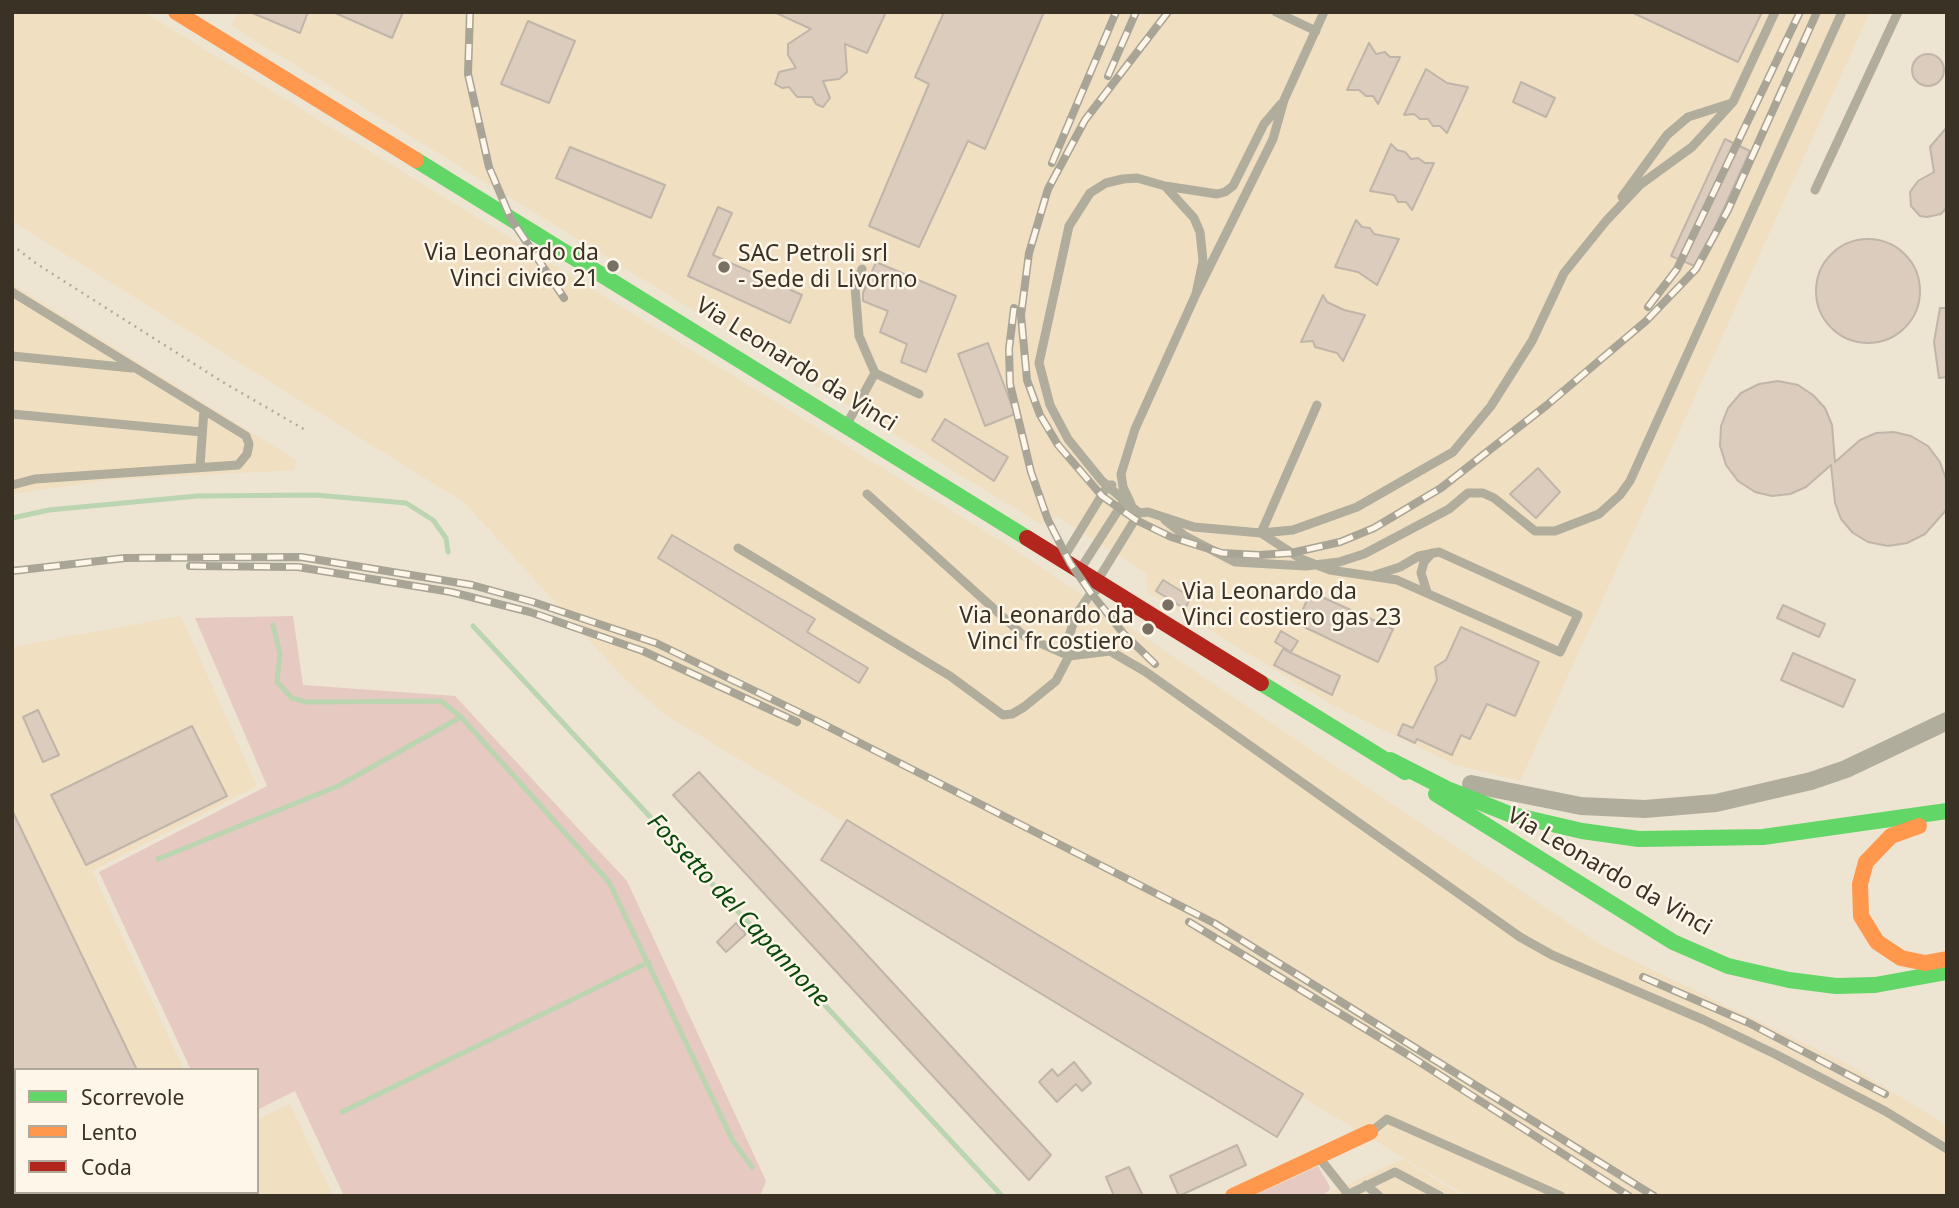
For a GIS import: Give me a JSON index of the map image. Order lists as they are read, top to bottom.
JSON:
{
  "streets": {
    "main road": ["Via Leonardo da Vinci"]
  },
  "water": ["Fossetto del Capannone"],
  "places": [
    "Via Leonardo da Vinci civico 21",
    "SAC Petroli srl - Sede di Livorno",
    "Via Leonardo da Vinci costiero gas 23",
    "Via Leonardo da Vinci fr costiero"
  ],
  "legend": ["Scorrevole", "Lento", "Coda"]
}
